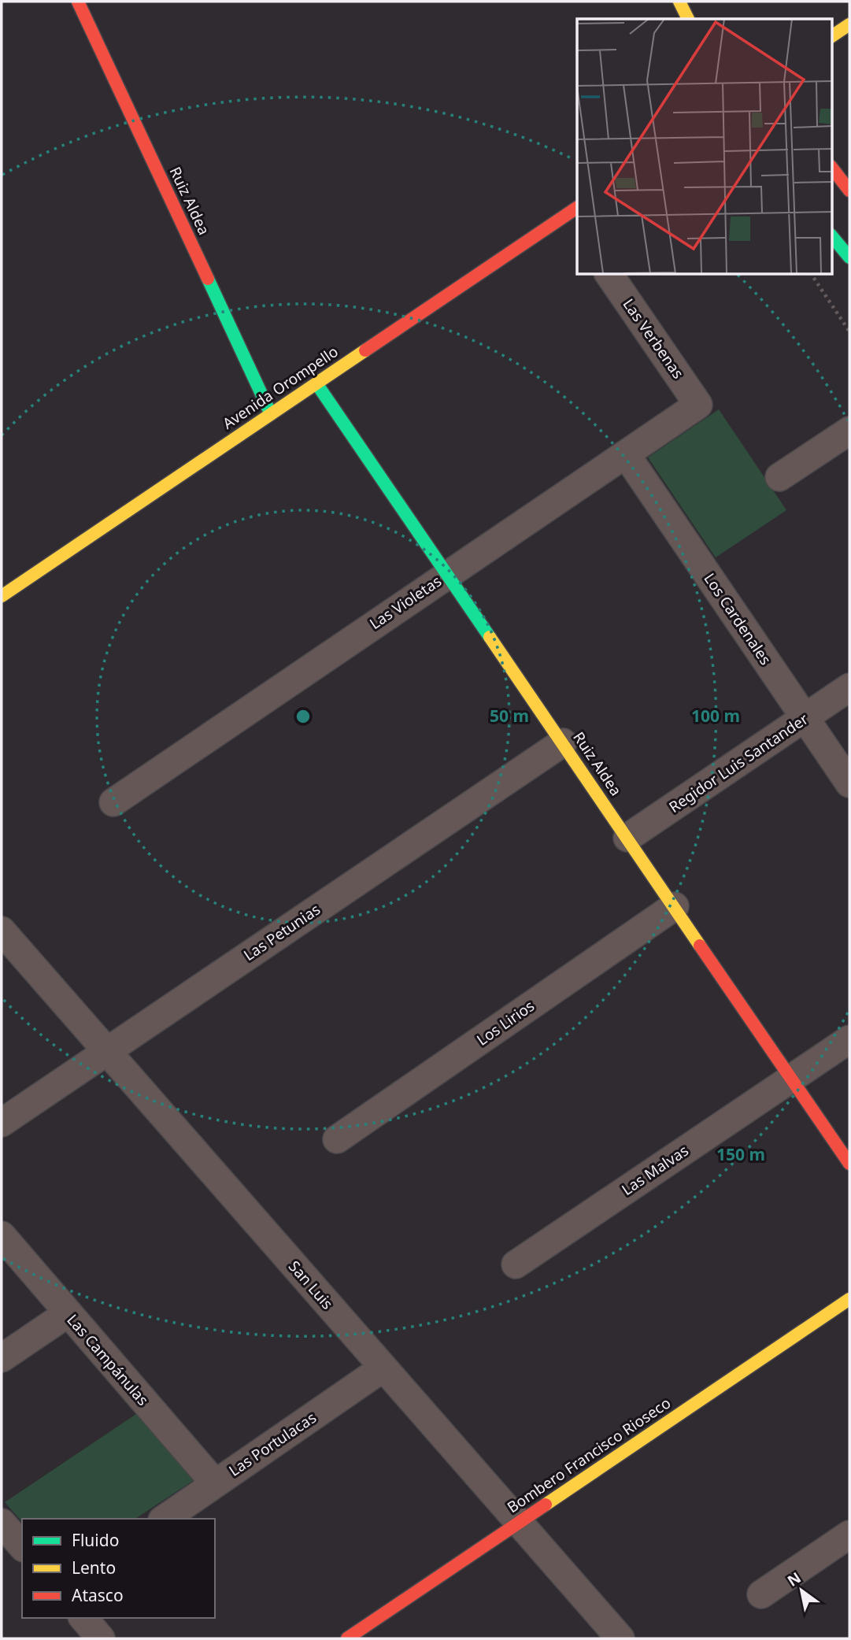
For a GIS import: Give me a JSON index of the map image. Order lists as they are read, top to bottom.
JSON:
{
  "streets": {
    "main road": ["Ruiz Aldea", "Avenida Orompello", "Bombero Francisco Rioseco"],
    "street": [
      "Las Verbenas",
      "Las Violetas",
      "Los Cardenales",
      "Regidor Luis Santander",
      "Las Petunias",
      "Los Lirios",
      "Las Malvas",
      "San Luis",
      "Las Campánulas",
      "Las Portulacas"
    ]
  },
  "crossings": [
    ["Ruiz Aldea", "Avenida Orompello"],
    ["Ruiz Aldea", "Las Violetas"],
    ["Ruiz Aldea", "Regidor Luis Santander"],
    ["Ruiz Aldea", "Las Petunias"],
    ["Ruiz Aldea", "Los Lirios"],
    ["Ruiz Aldea", "Las Malvas"],
    ["Las Verbenas", "Las Violetas"],
    ["Las Violetas", "Los Cardenales"],
    ["Los Cardenales", "Regidor Luis Santander"],
    ["Las Petunias", "San Luis"],
    ["San Luis", "Las Portulacas"],
    ["San Luis", "Bombero Francisco Rioseco"],
    ["Las Campánulas", "Las Portulacas"]
  ],
  "legend": ["Fluido", "Lento", "Atasco"],
  "north": "top left",
  "rings": ["50 m", "100 m", "150 m"]
}
